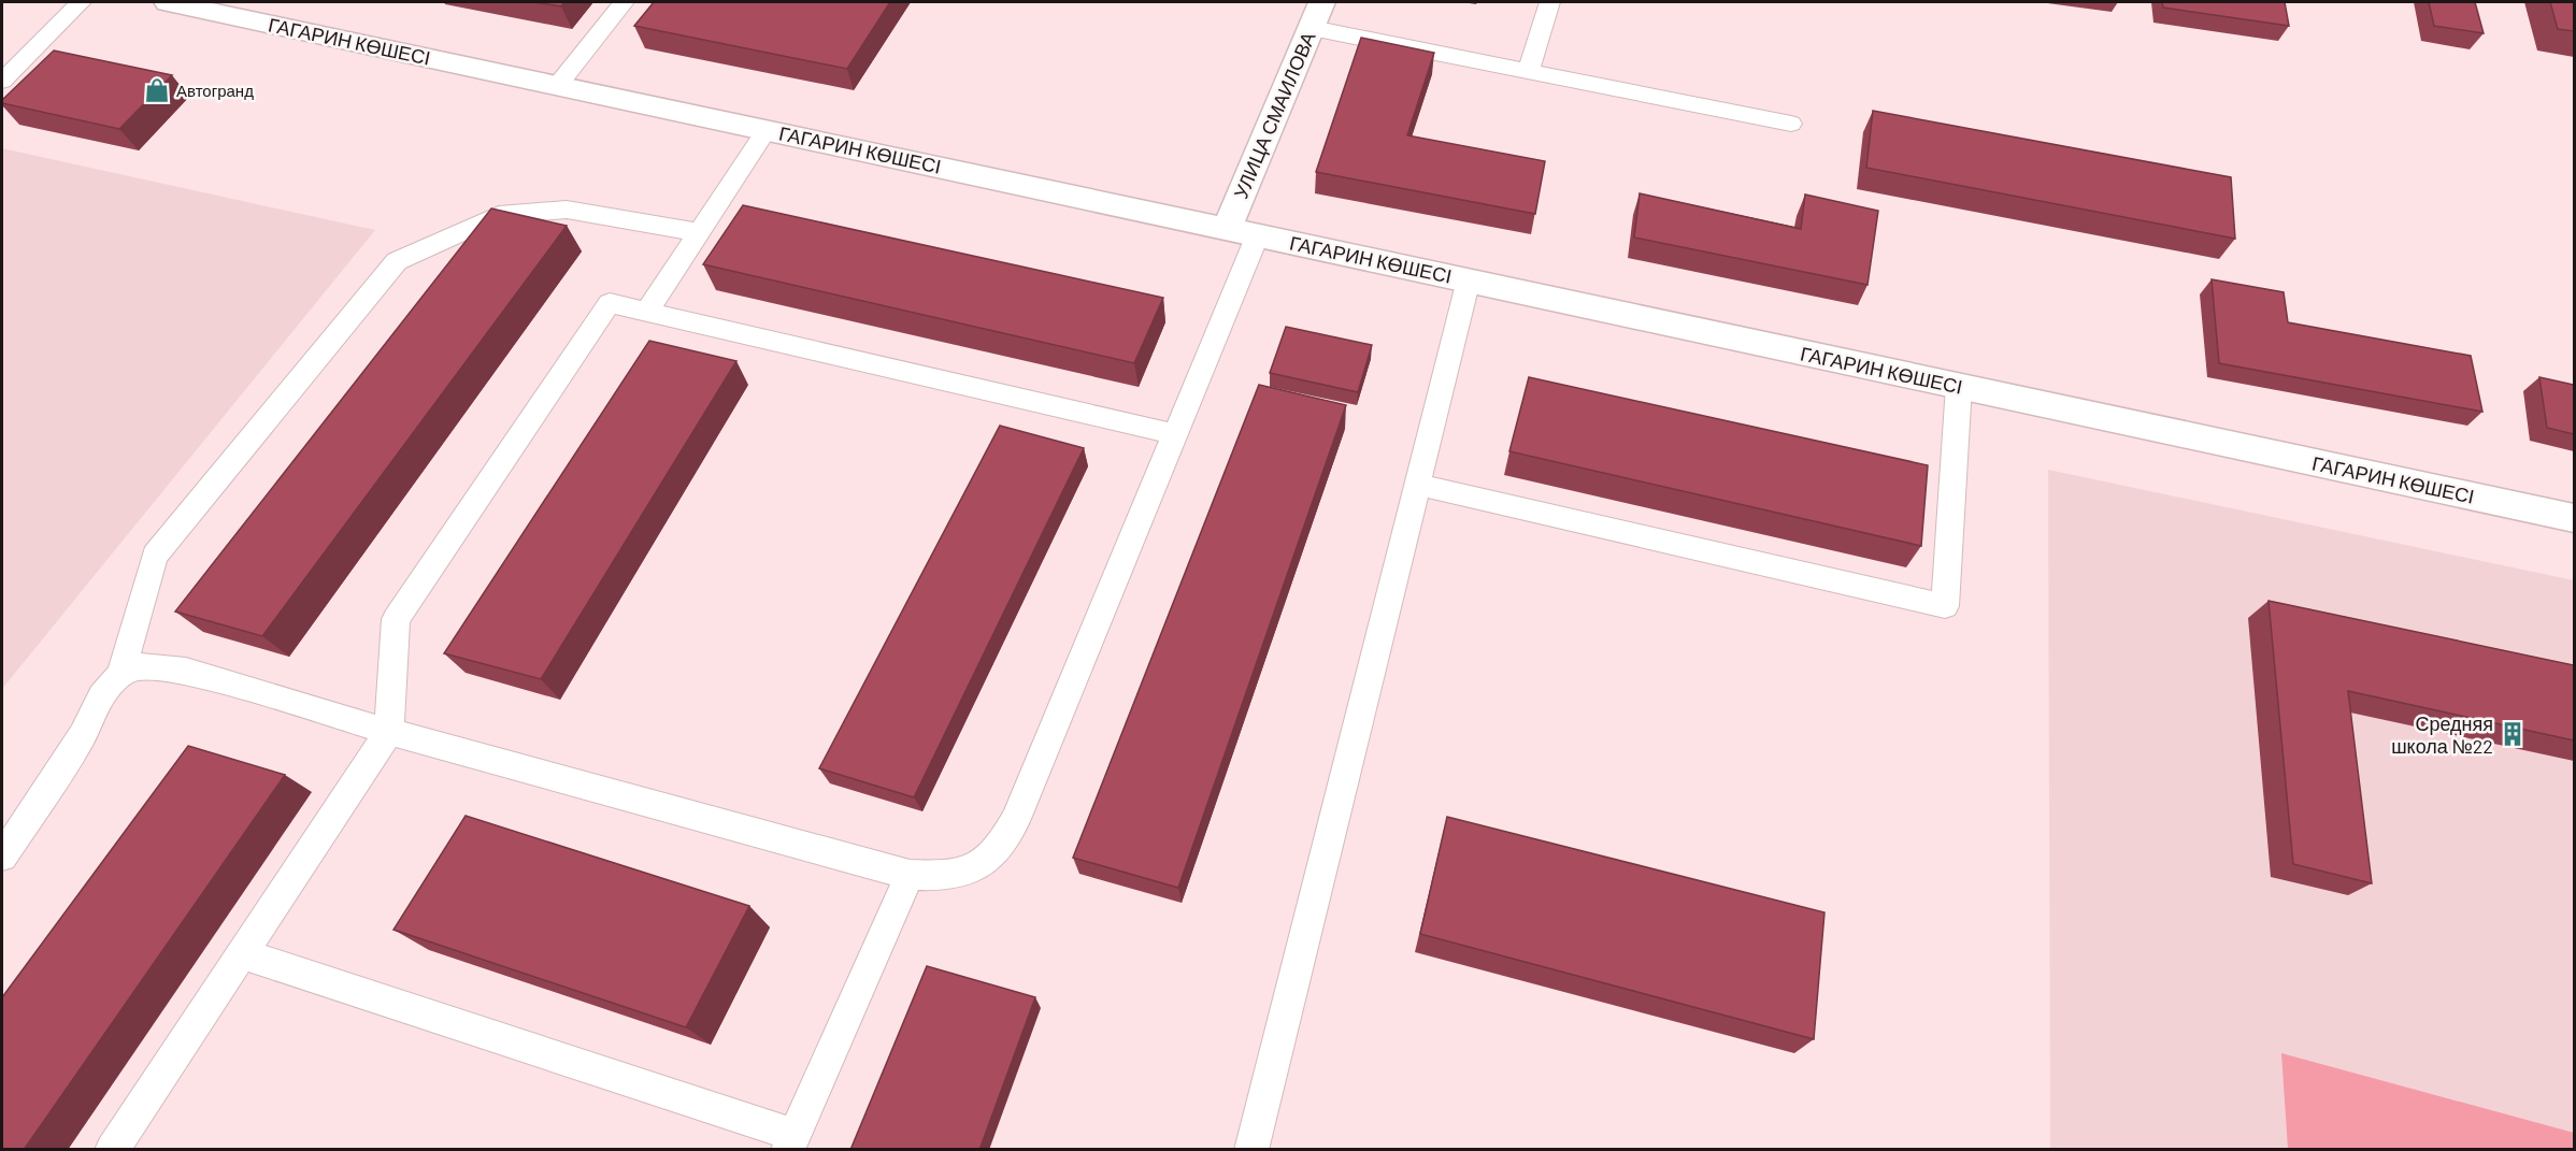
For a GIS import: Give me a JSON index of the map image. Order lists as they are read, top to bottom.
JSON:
{
  "streets": {
    "street": ["ГАГАРИН КӨШЕСІ", "УЛИЦА СМАИЛОВА"]
  },
  "crossings": [
    ["ГАГАРИН КӨШЕСІ", "УЛИЦА СМАИЛОВА"]
  ],
  "places": {
    "shop": ["Автогранд"],
    "building": ["Средняя школа №22"]
  }
}
